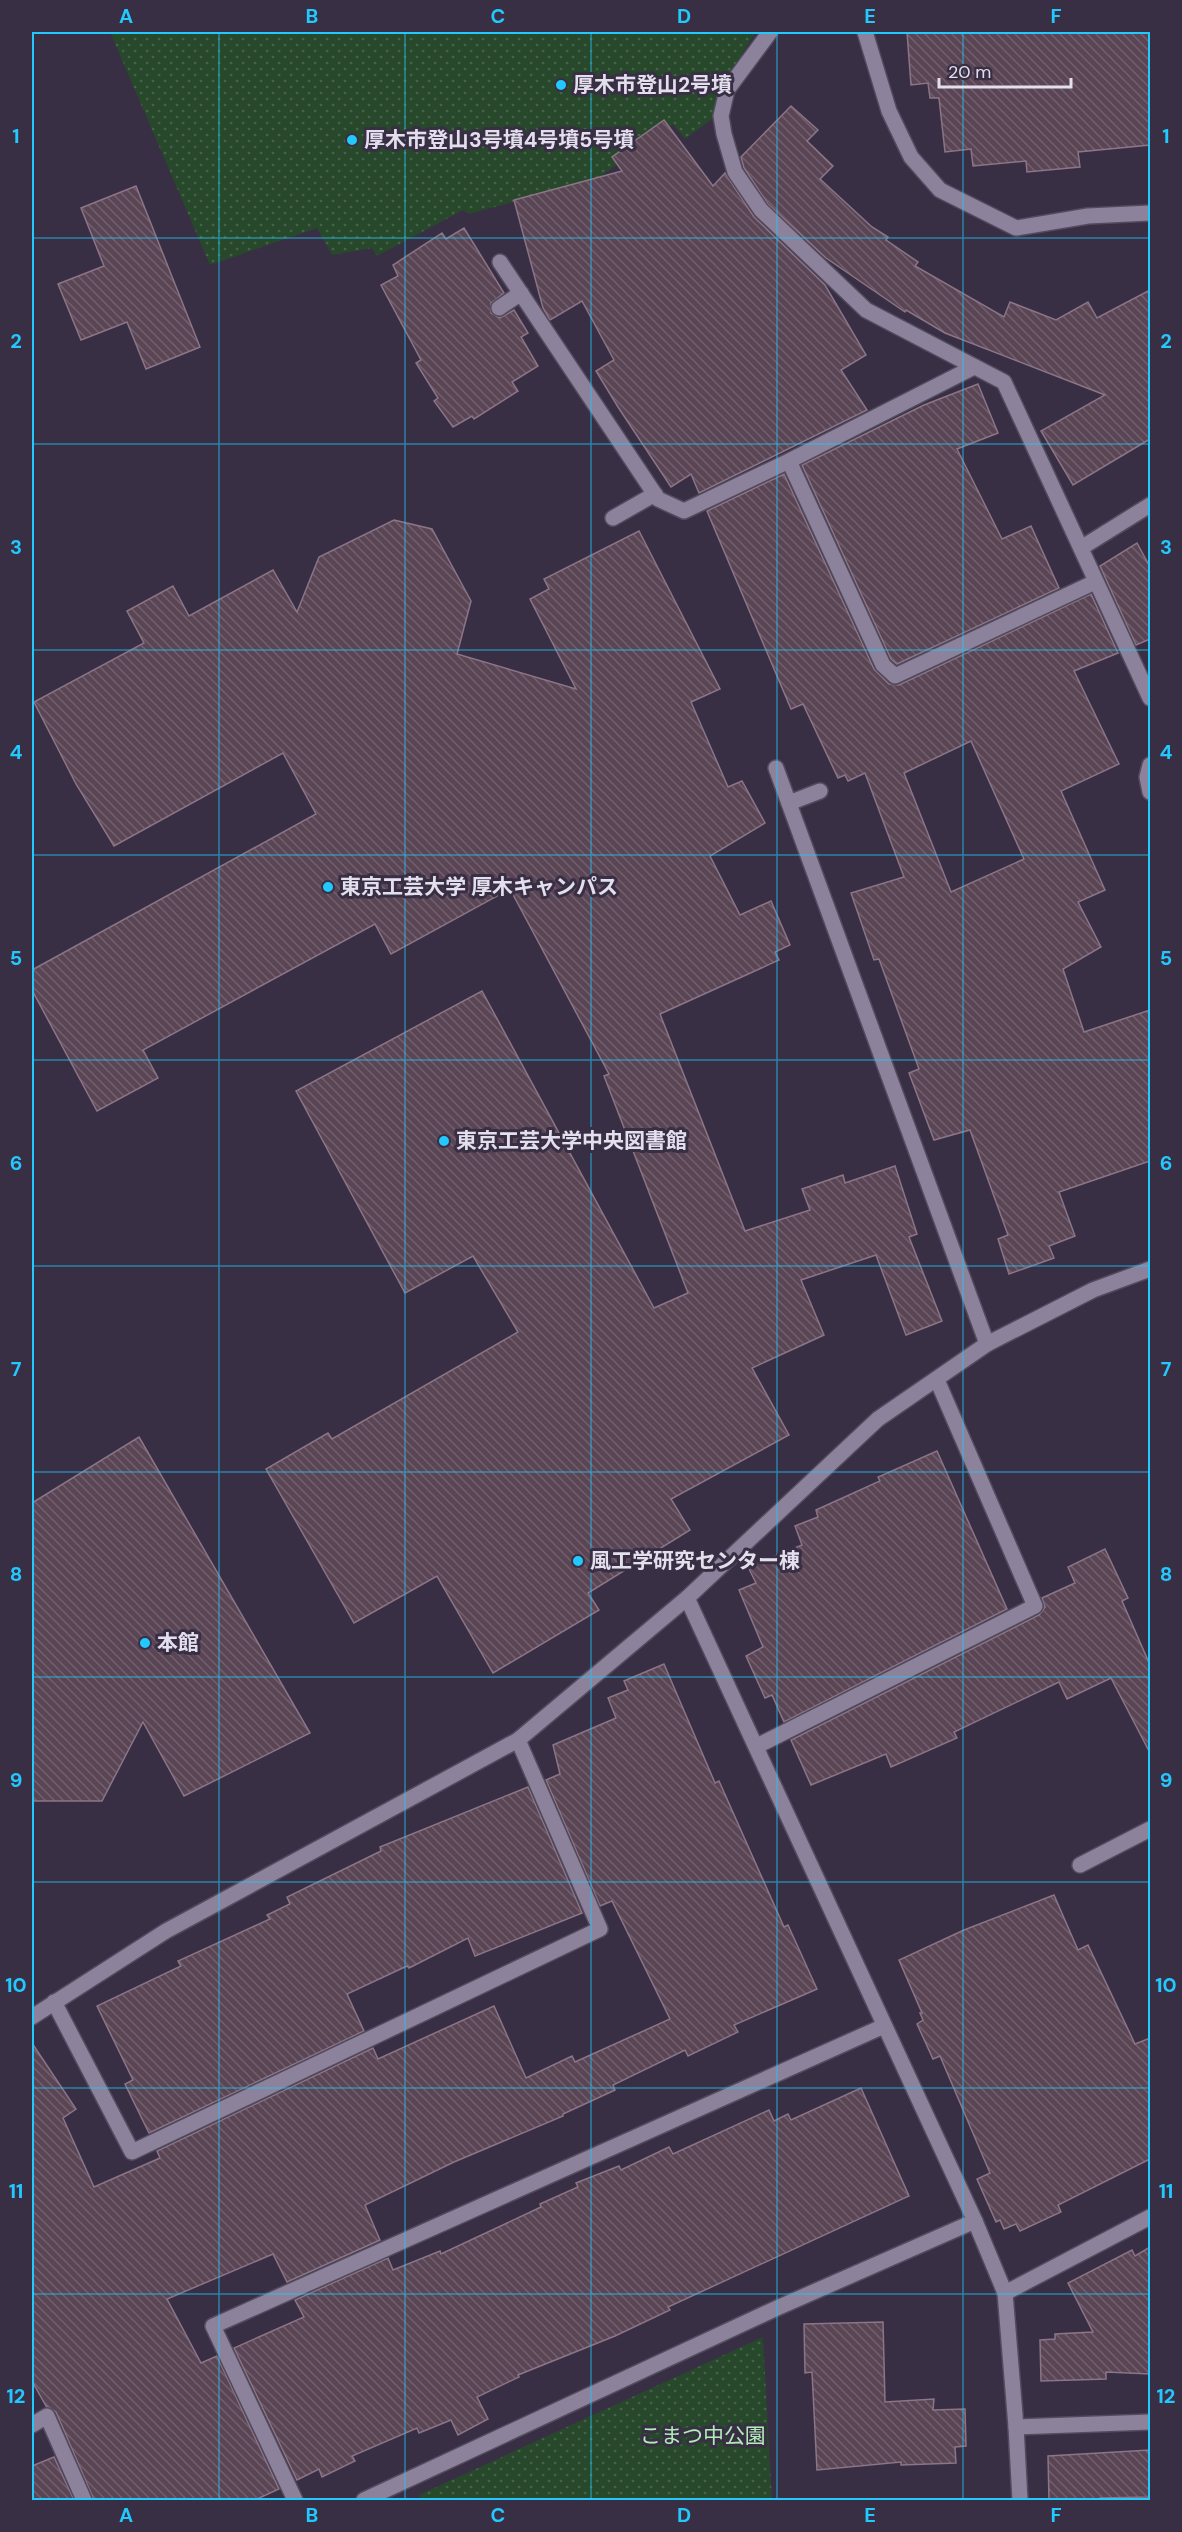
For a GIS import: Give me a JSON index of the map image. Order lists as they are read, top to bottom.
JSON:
{
  "parks": ["こまつ中公園"],
  "places": [
    "厚木市登山2号墳",
    "厚木市登山3号墳4号墳5号墳",
    "東京工芸大学 厚木キャンパス",
    "東京工芸大学中央図書館",
    "風工学研究センター棟",
    "本館"
  ],
  "scale_bar": "20 m",
  "grid": {
    "columns": [
      "A",
      "B",
      "C",
      "D",
      "E",
      "F"
    ],
    "rows": [
      "1",
      "2",
      "3",
      "4",
      "5",
      "6",
      "7",
      "8",
      "9",
      "10",
      "11",
      "12"
    ]
  }
}
